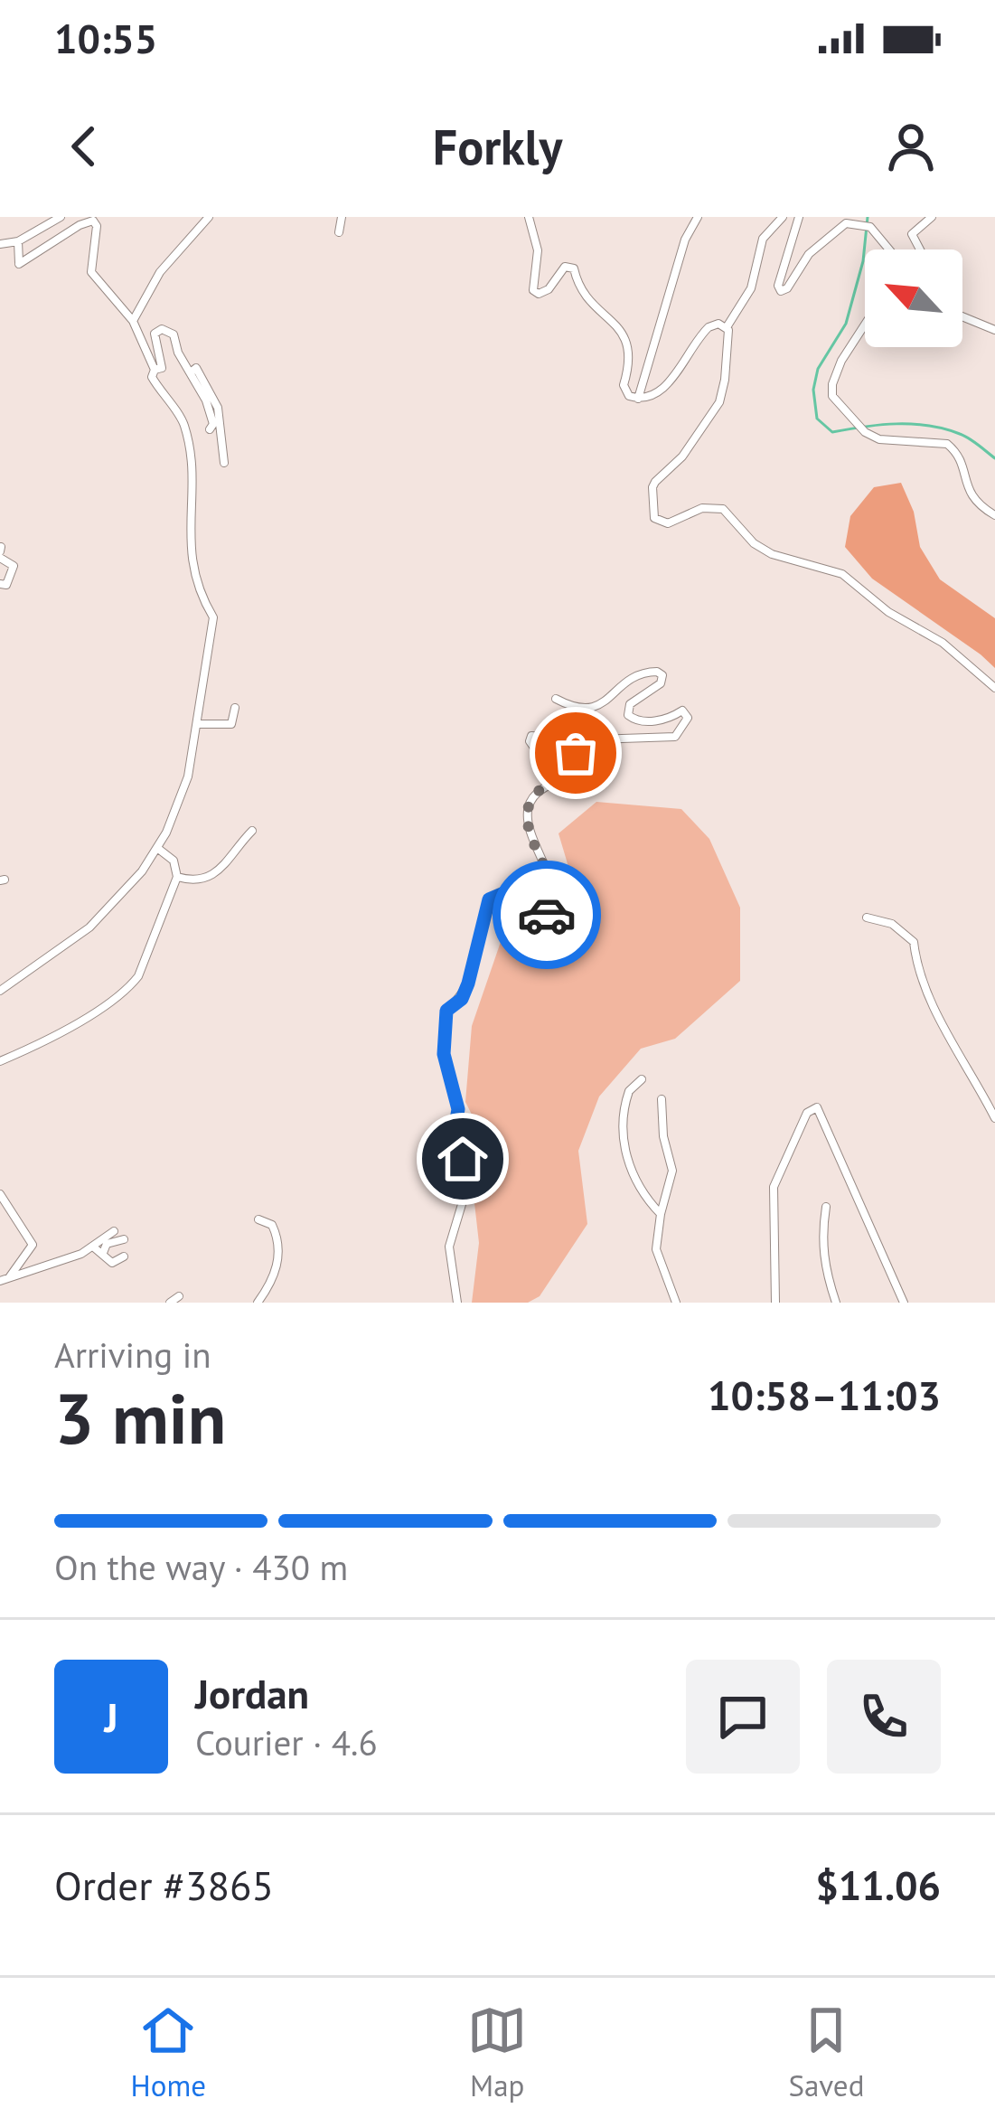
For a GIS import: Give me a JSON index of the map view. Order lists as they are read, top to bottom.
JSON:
{
  "north": "top left",
  "page": {
    "status": "10:55",
    "header": "Forkly",
    "heading": ["3 min", "Arriving in", "10:58–11:03"],
    "panel": [
      "Jordan",
      "Courier · 4.6",
      "Order #3865",
      "$11.06"
    ],
    "bar": "On the way · 430 m",
    "round": "J",
    "tabs": ["Home", "Map", "Saved"]
  }
}
